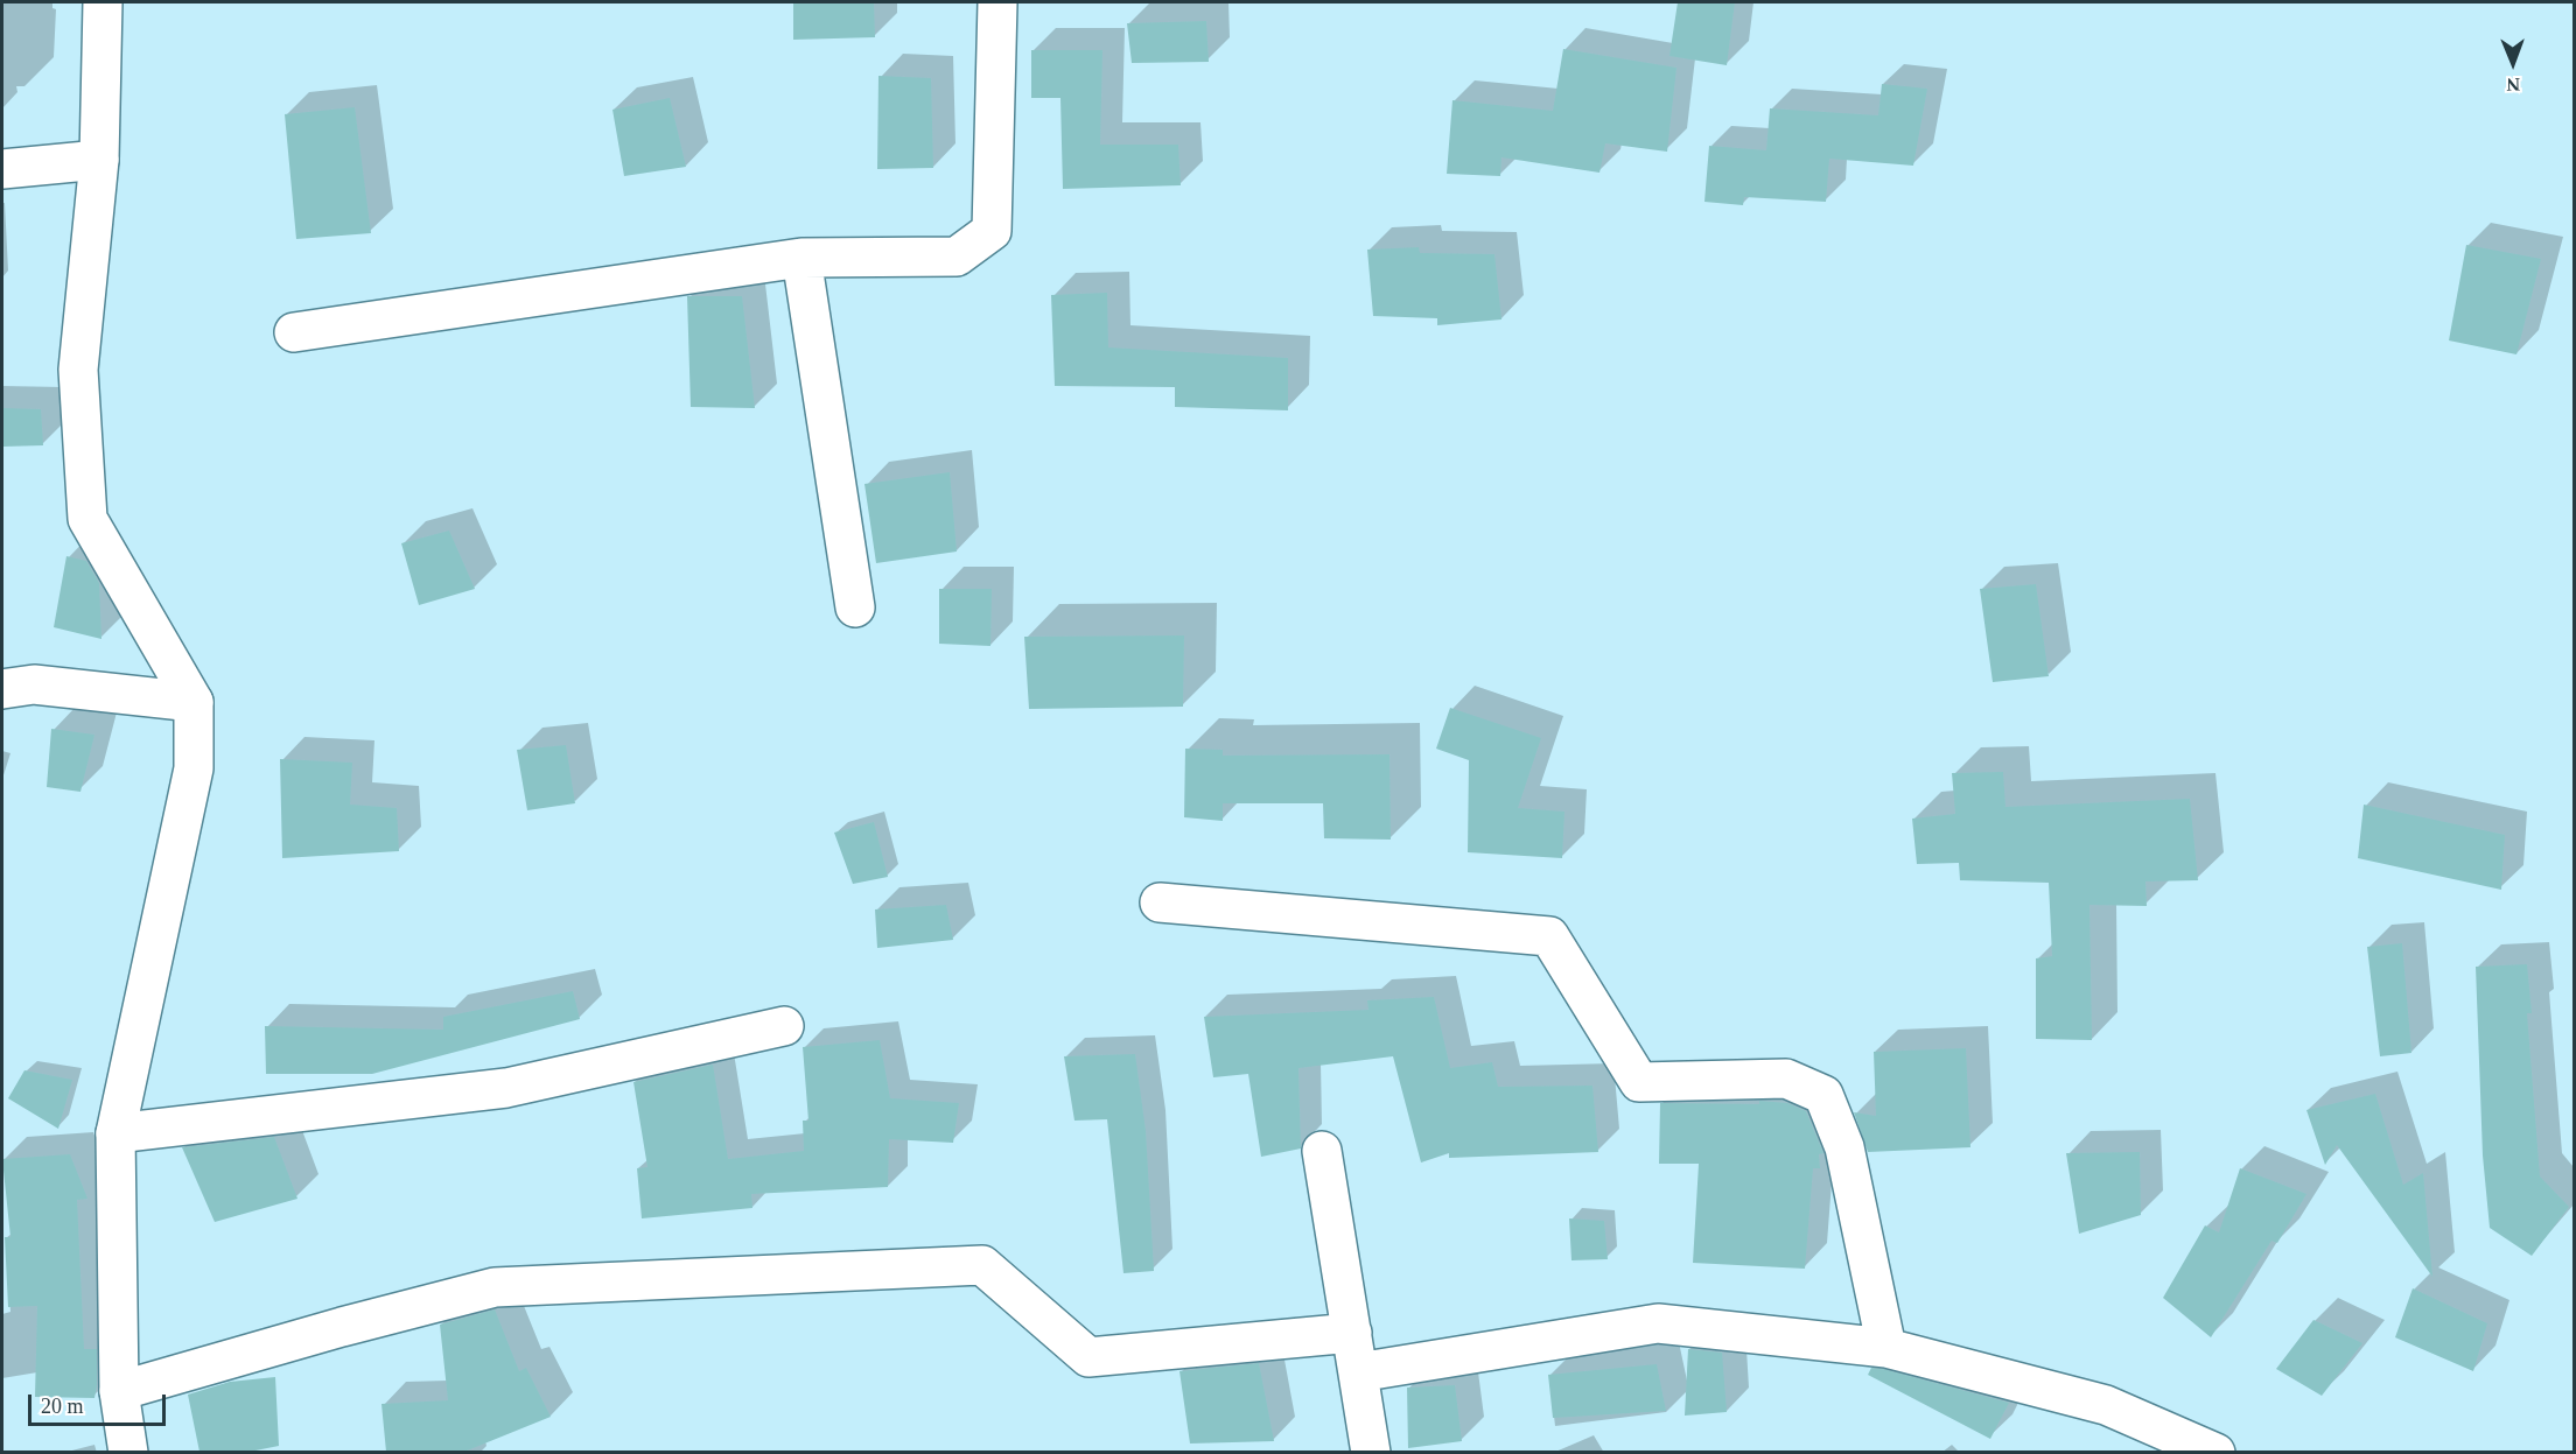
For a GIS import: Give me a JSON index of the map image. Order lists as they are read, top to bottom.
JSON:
{
  "scale_bar": "20 m",
  "north": "bottom"
}
